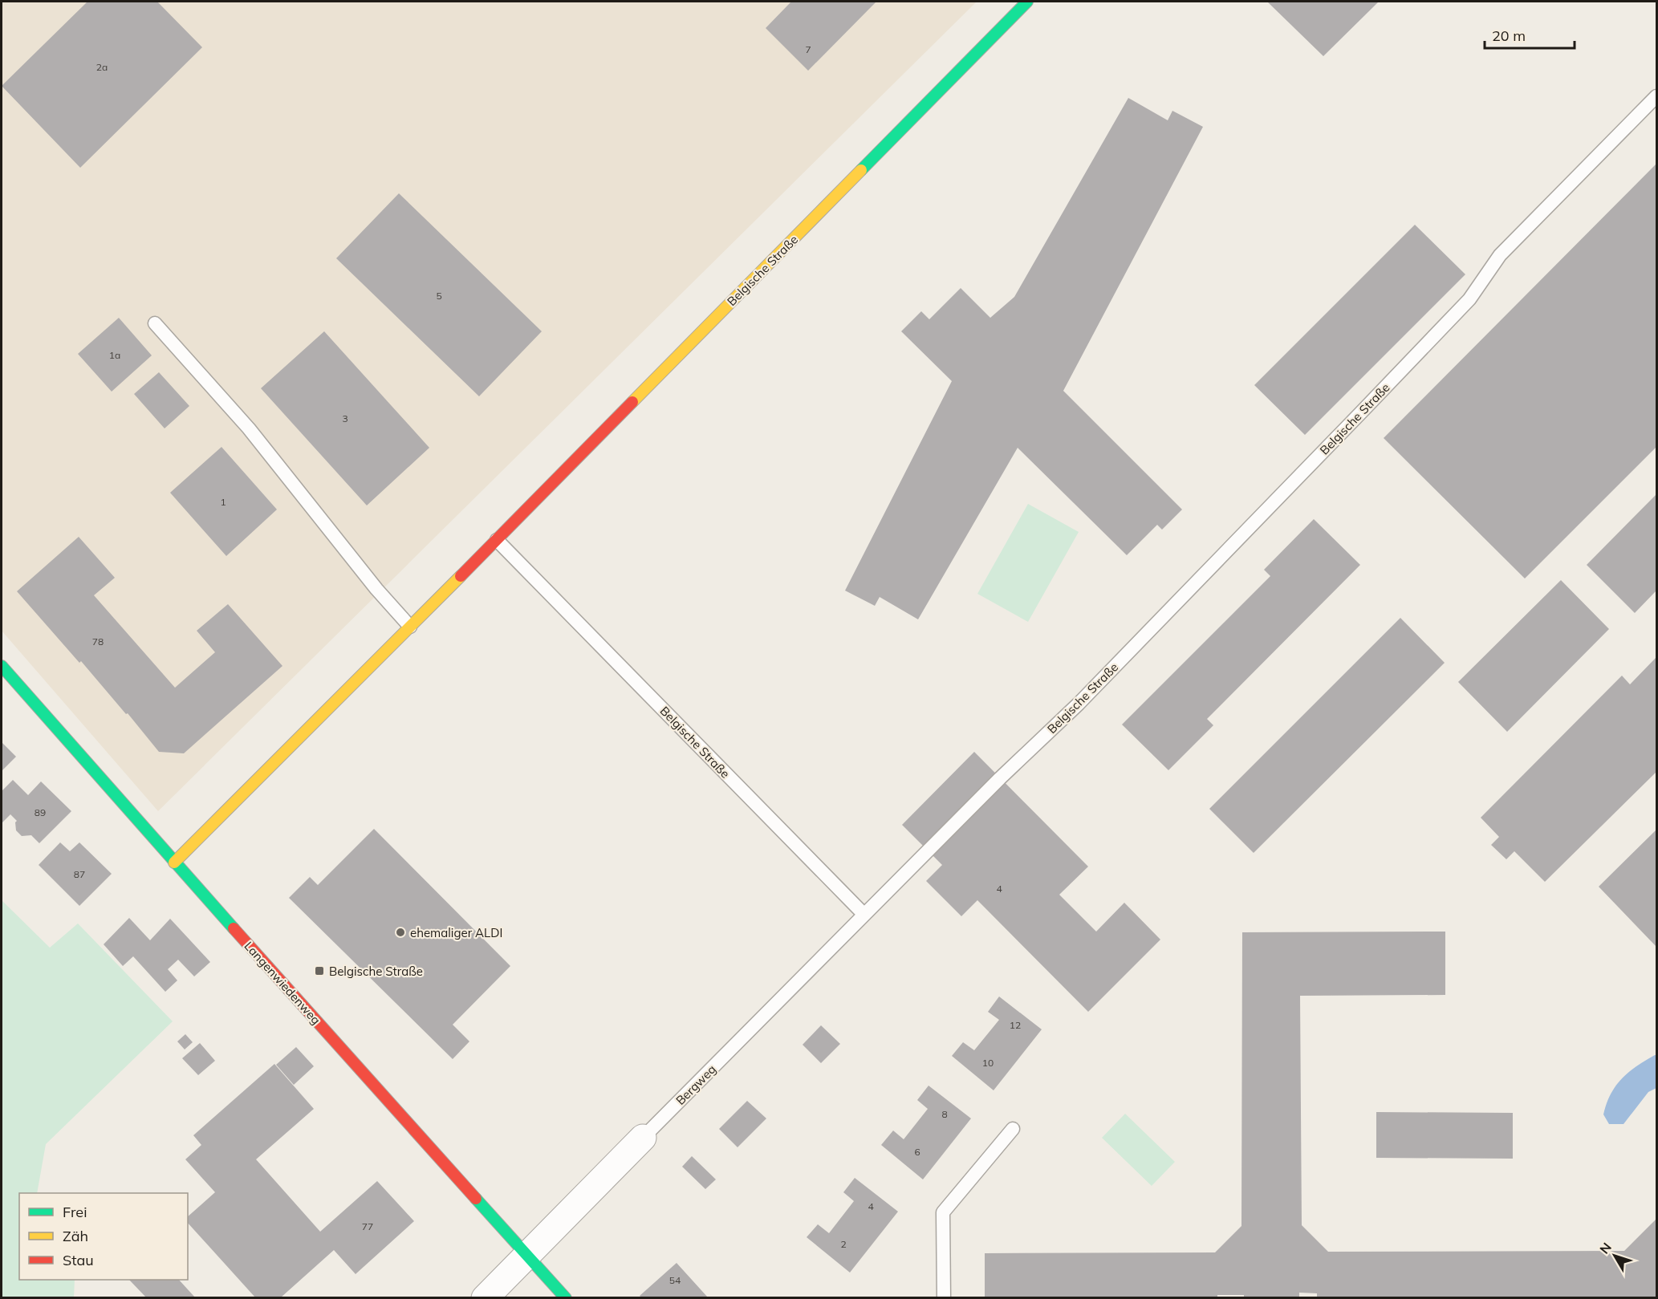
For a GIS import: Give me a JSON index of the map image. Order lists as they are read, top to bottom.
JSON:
{
  "streets": {
    "street": ["Belgische Straße", "Langenwiedenweg", "Bergweg"]
  },
  "crossings": [
    ["Belgische Straße", "Langenwiedenweg"],
    ["Belgische Straße", "Bergweg"],
    ["Langenwiedenweg", "Bergweg"]
  ],
  "places": {
    "other": ["ehemaliger ALDI"],
    "transit": ["Belgische Straße"]
  },
  "house_numbers": [
    "7",
    "2a",
    "5",
    "1a",
    "3",
    "1",
    "78",
    "89",
    "87",
    "4",
    "12",
    "10",
    "8",
    "6",
    "4",
    "77",
    "2",
    "54"
  ],
  "legend": ["Frei", "Zäh", "Stau"],
  "scale_bar": "20 m",
  "north": "top left"
}
